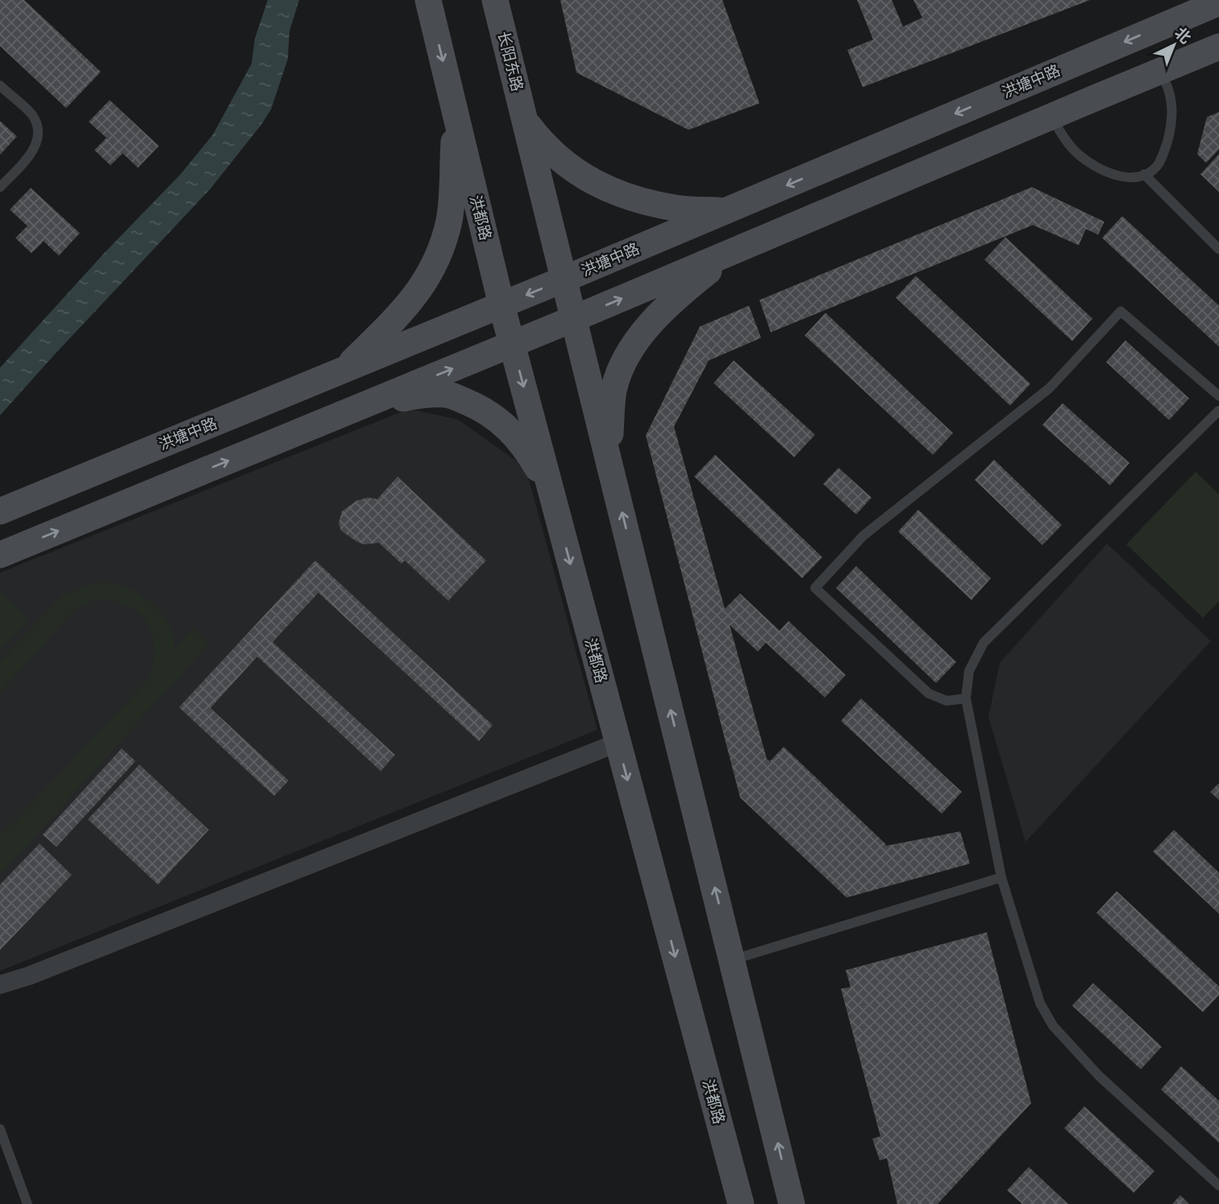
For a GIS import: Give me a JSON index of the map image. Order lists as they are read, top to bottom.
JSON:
{
  "streets": {
    "main road": ["长阳东路", "洪塘中路", "洪都路"]
  },
  "crossings": [
    ["洪塘中路", "洪都路"]
  ],
  "north": "top right"
}
